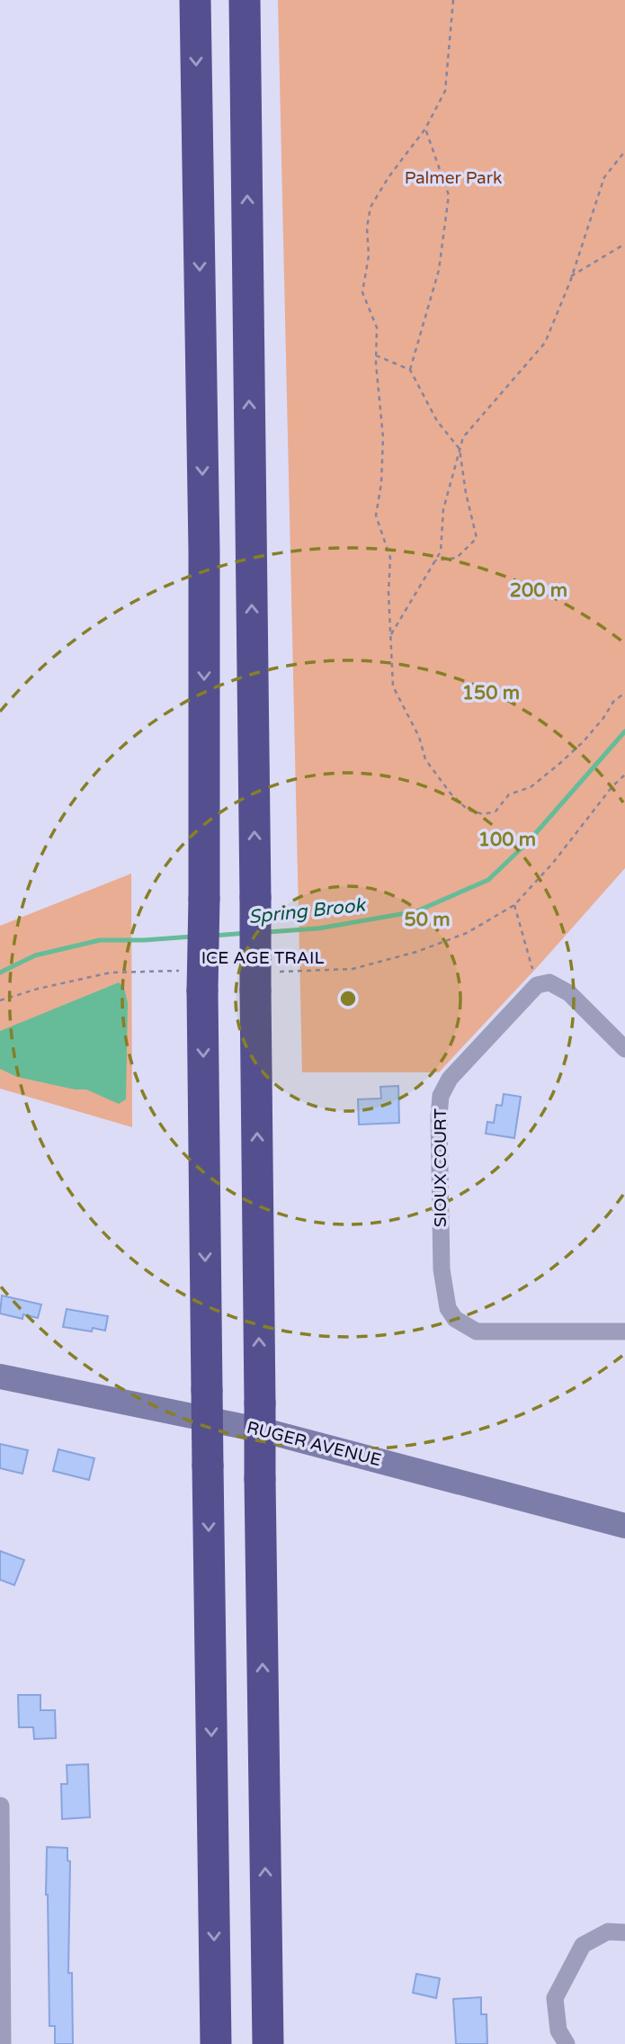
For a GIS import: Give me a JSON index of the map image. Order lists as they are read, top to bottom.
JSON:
{
  "streets": {
    "street": ["SIOUX COURT", "RUGER AVENUE"],
    "path": ["ICE AGE TRAIL"]
  },
  "water": ["Spring Brook"],
  "parks": ["Palmer Park"],
  "rings": [
    "200 m",
    "150 m",
    "100 m",
    "50 m"
  ]
}
